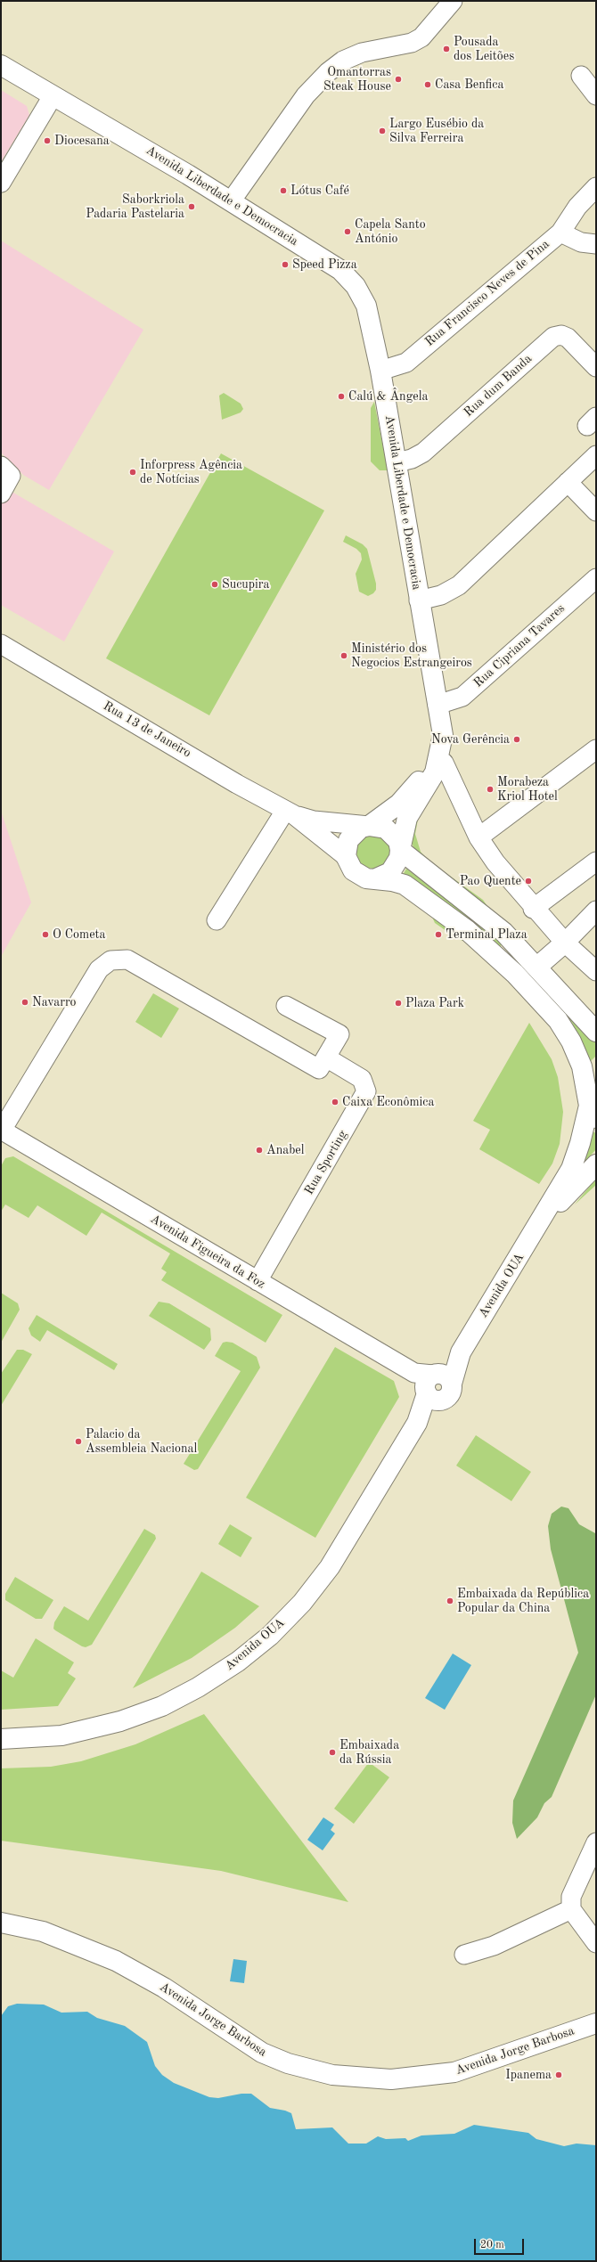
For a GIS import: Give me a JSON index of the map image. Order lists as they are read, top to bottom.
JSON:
{
  "streets": {
    "street": [
      "Avenida Liberdade e Democracia",
      "Rua Francisco Neves de Pina",
      "Rua dum Banda",
      "Rua Cipriana Tavares",
      "Rua 13 de Janeiro",
      "Rua Sporting",
      "Avenida Figueira da Foz",
      "Avenida OUA",
      "Avenida Jorge Barbosa"
    ]
  },
  "crossings": [
    ["Avenida Liberdade e Democracia", "Rua Francisco Neves de Pina"],
    ["Avenida Liberdade e Democracia", "Rua dum Banda"],
    ["Avenida Liberdade e Democracia", "Rua Cipriana Tavares"],
    ["Avenida Liberdade e Democracia", "Rua 13 de Janeiro"],
    ["Rua Sporting", "Avenida Figueira da Foz"],
    ["Avenida Figueira da Foz", "Avenida OUA"]
  ],
  "places": [
    "Pousada dos Leitões",
    "Omantorras Steak House",
    "Casa Benfica",
    "Largo Eusébio da Silva Ferreira",
    "Diocesana",
    "Lótus Café",
    "Saborkriola Padaria Pastelaria",
    "Capela Santo António",
    "Speed Pizza",
    "Calú & Ângela",
    "Inforpress Agência de Notícias",
    "Sucupira",
    "Ministério dos Negocios Estrangeiros",
    "Nova Gerência",
    "Morabeza Kriol Hotel",
    "Pao Quente",
    "O Cometa",
    "Terminal Plaza",
    "Navarro",
    "Plaza Park",
    "Caixa Econômica",
    "Anabel",
    "Palacio da Assembleia Nacional",
    "Embaixada da República Popular da China",
    "Embaixada da Rússia",
    "Ipanema"
  ],
  "scale_bar": "20 m"
}
